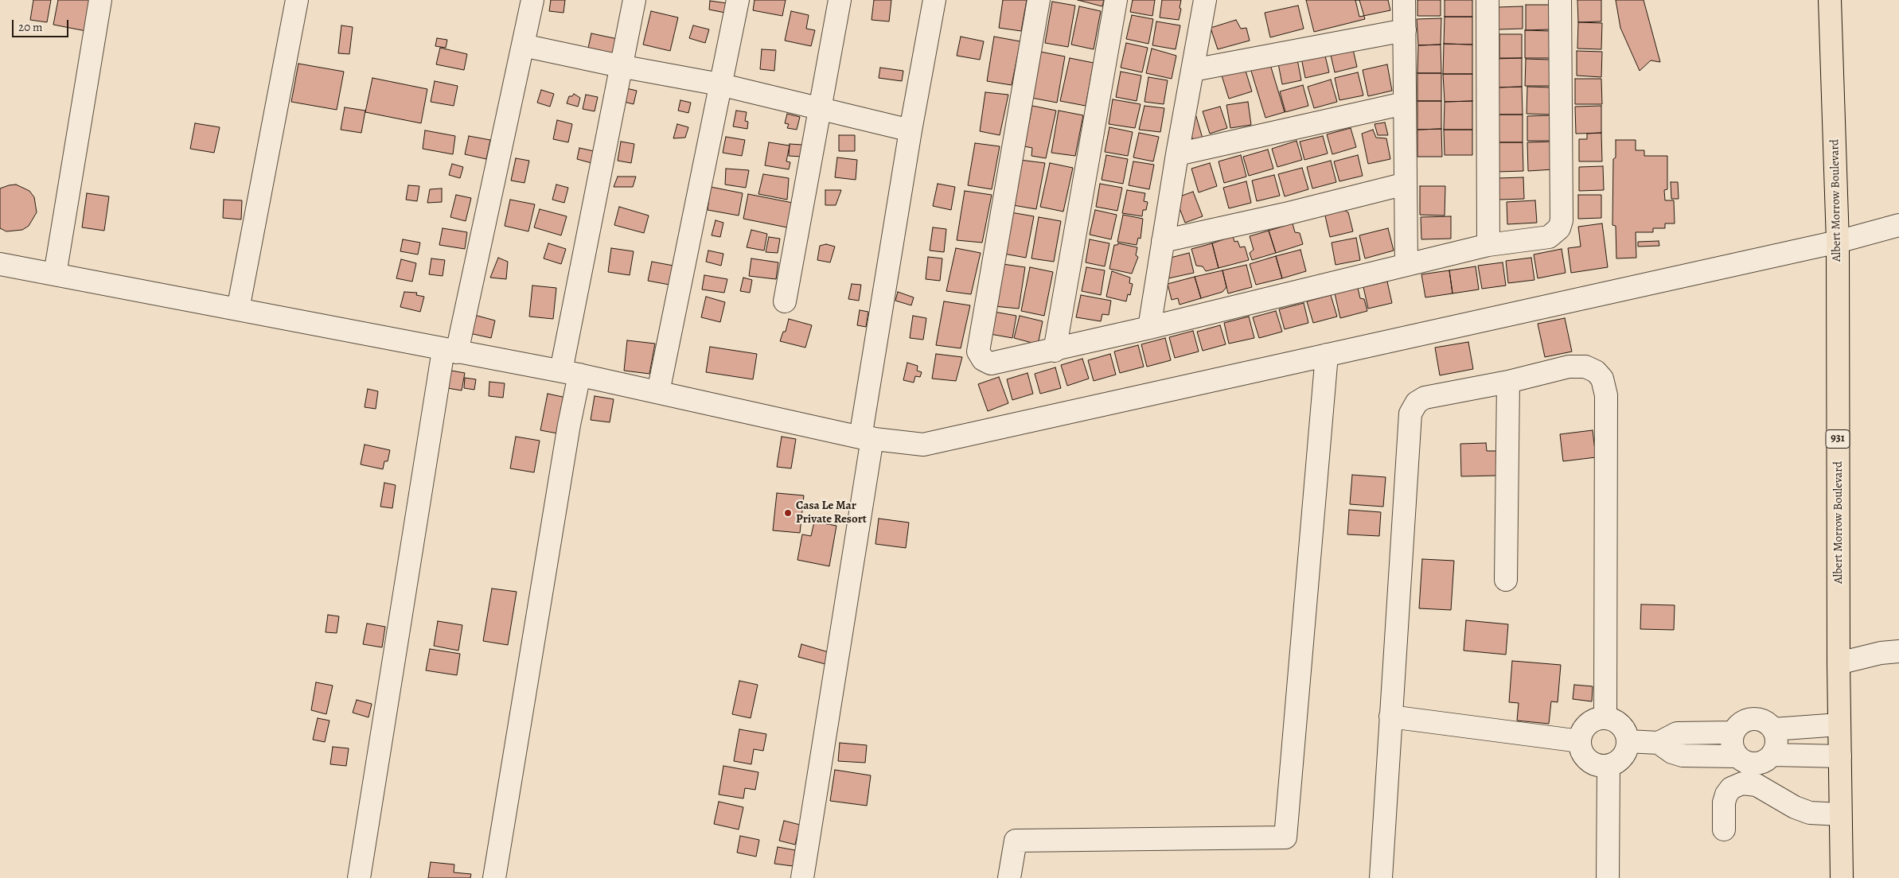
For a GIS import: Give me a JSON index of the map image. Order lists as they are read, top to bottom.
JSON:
{
  "streets": {
    "main road": ["Albert Morrow Boulevard", "931"]
  },
  "places": ["Casa Le Mar Private Resort"],
  "scale_bar": "20 m"
}
